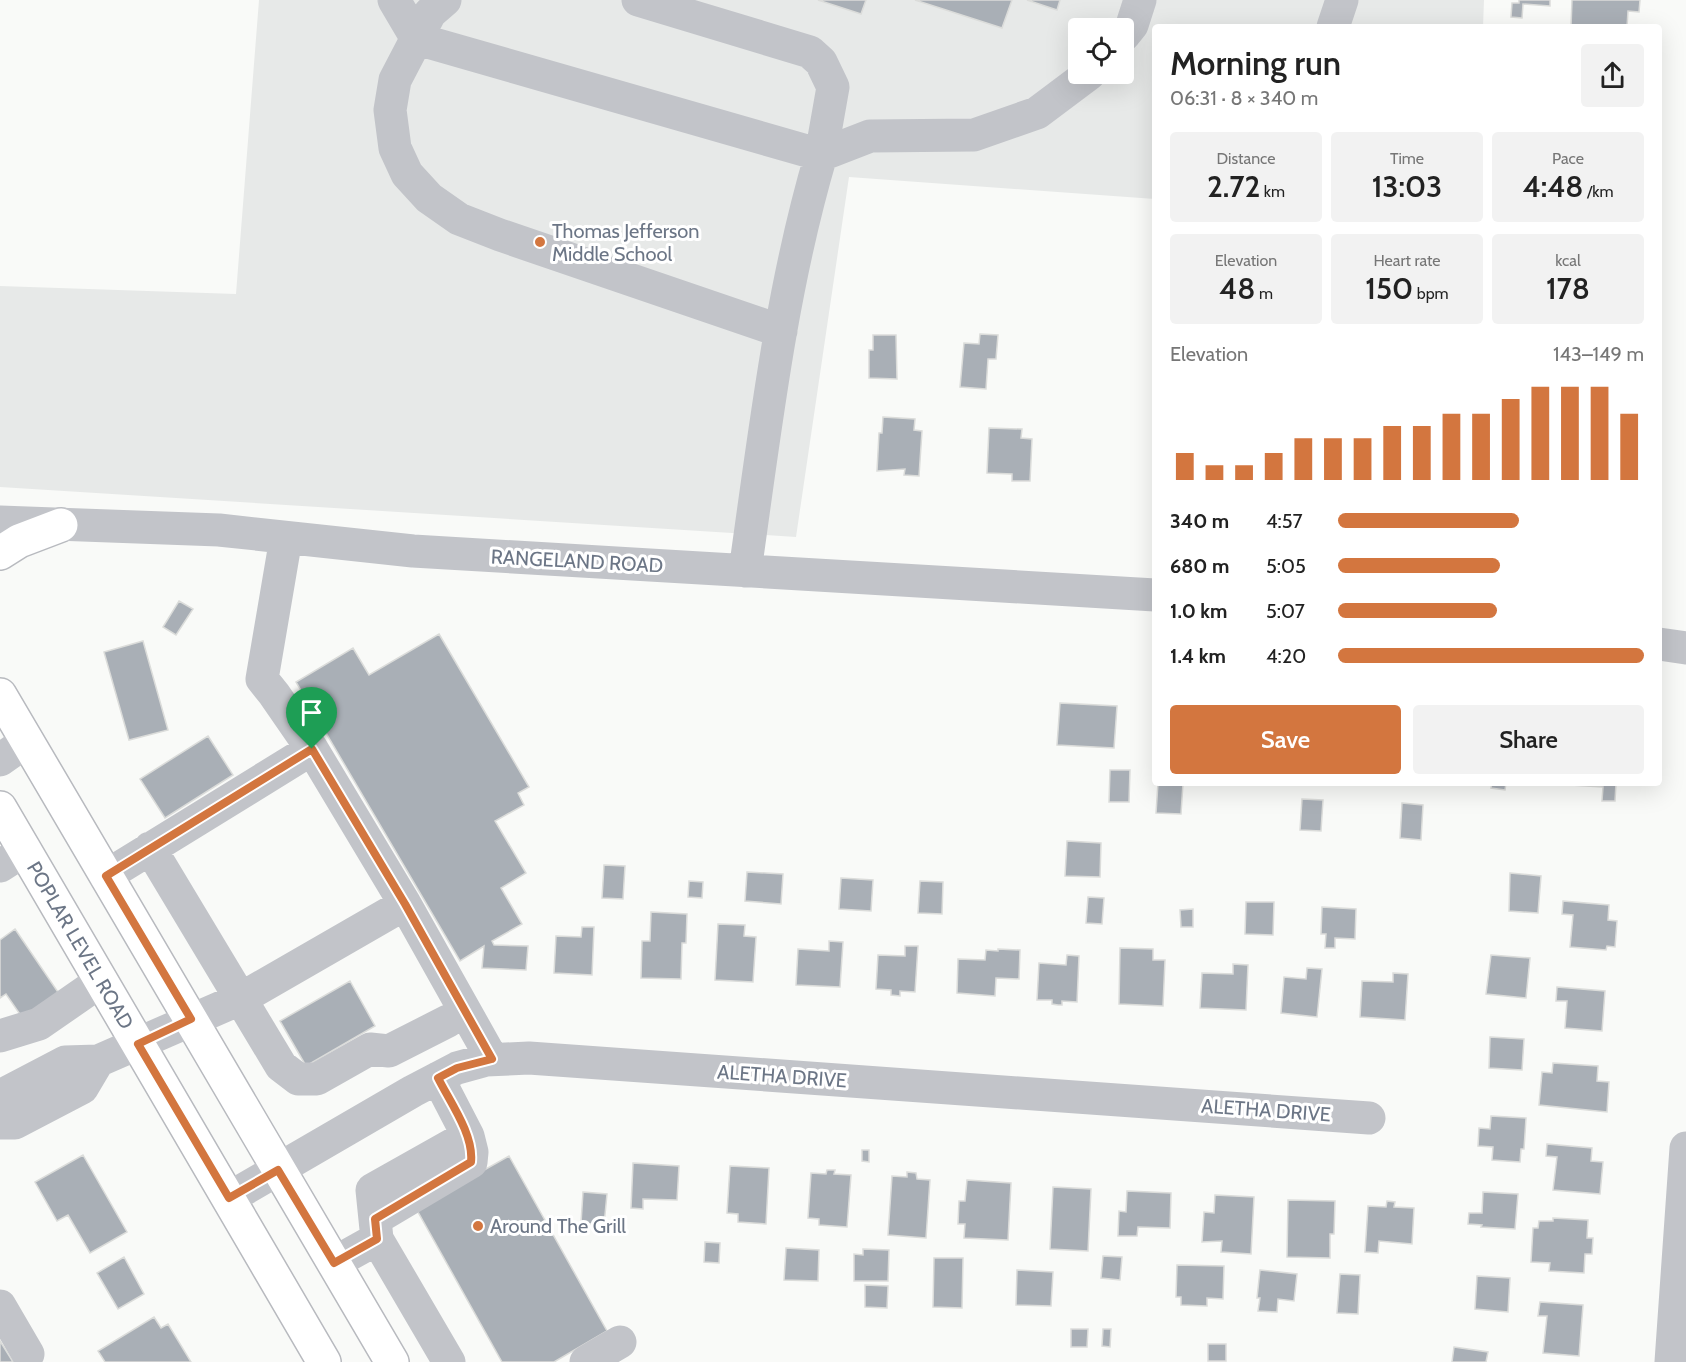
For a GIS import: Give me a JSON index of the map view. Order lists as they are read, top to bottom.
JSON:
{
  "streets": {
    "main road": ["POPLAR LEVEL ROAD"],
    "street": ["RANGELAND ROAD", "ALETHA DRIVE"]
  },
  "crossings": [
    ["POPLAR LEVEL ROAD", "ALETHA DRIVE"]
  ],
  "places": ["Thomas Jefferson Middle School", "Around The Grill"],
  "page": {
    "heading": ["Morning run", "06:31 · 8 × 340 m"],
    "stats": [
      ["Distance", "2.72 km"],
      ["Time", "13:03"],
      ["Pace", "4:48 /km"],
      ["Elevation", "48 m"],
      ["Heart rate", "150 bpm"],
      ["kcal", "178"]
    ],
    "chart": ["Elevation", "143–149 m"],
    "list": [
      {
        "name": "340 m",
        "note": "4:57"
      },
      {
        "name": "680 m",
        "note": "5:05"
      },
      {
        "name": "1.0 km",
        "note": "5:07"
      },
      {
        "name": "1.4 km",
        "note": "4:20"
      }
    ],
    "buttons": ["Save", "Share"]
  }
}
